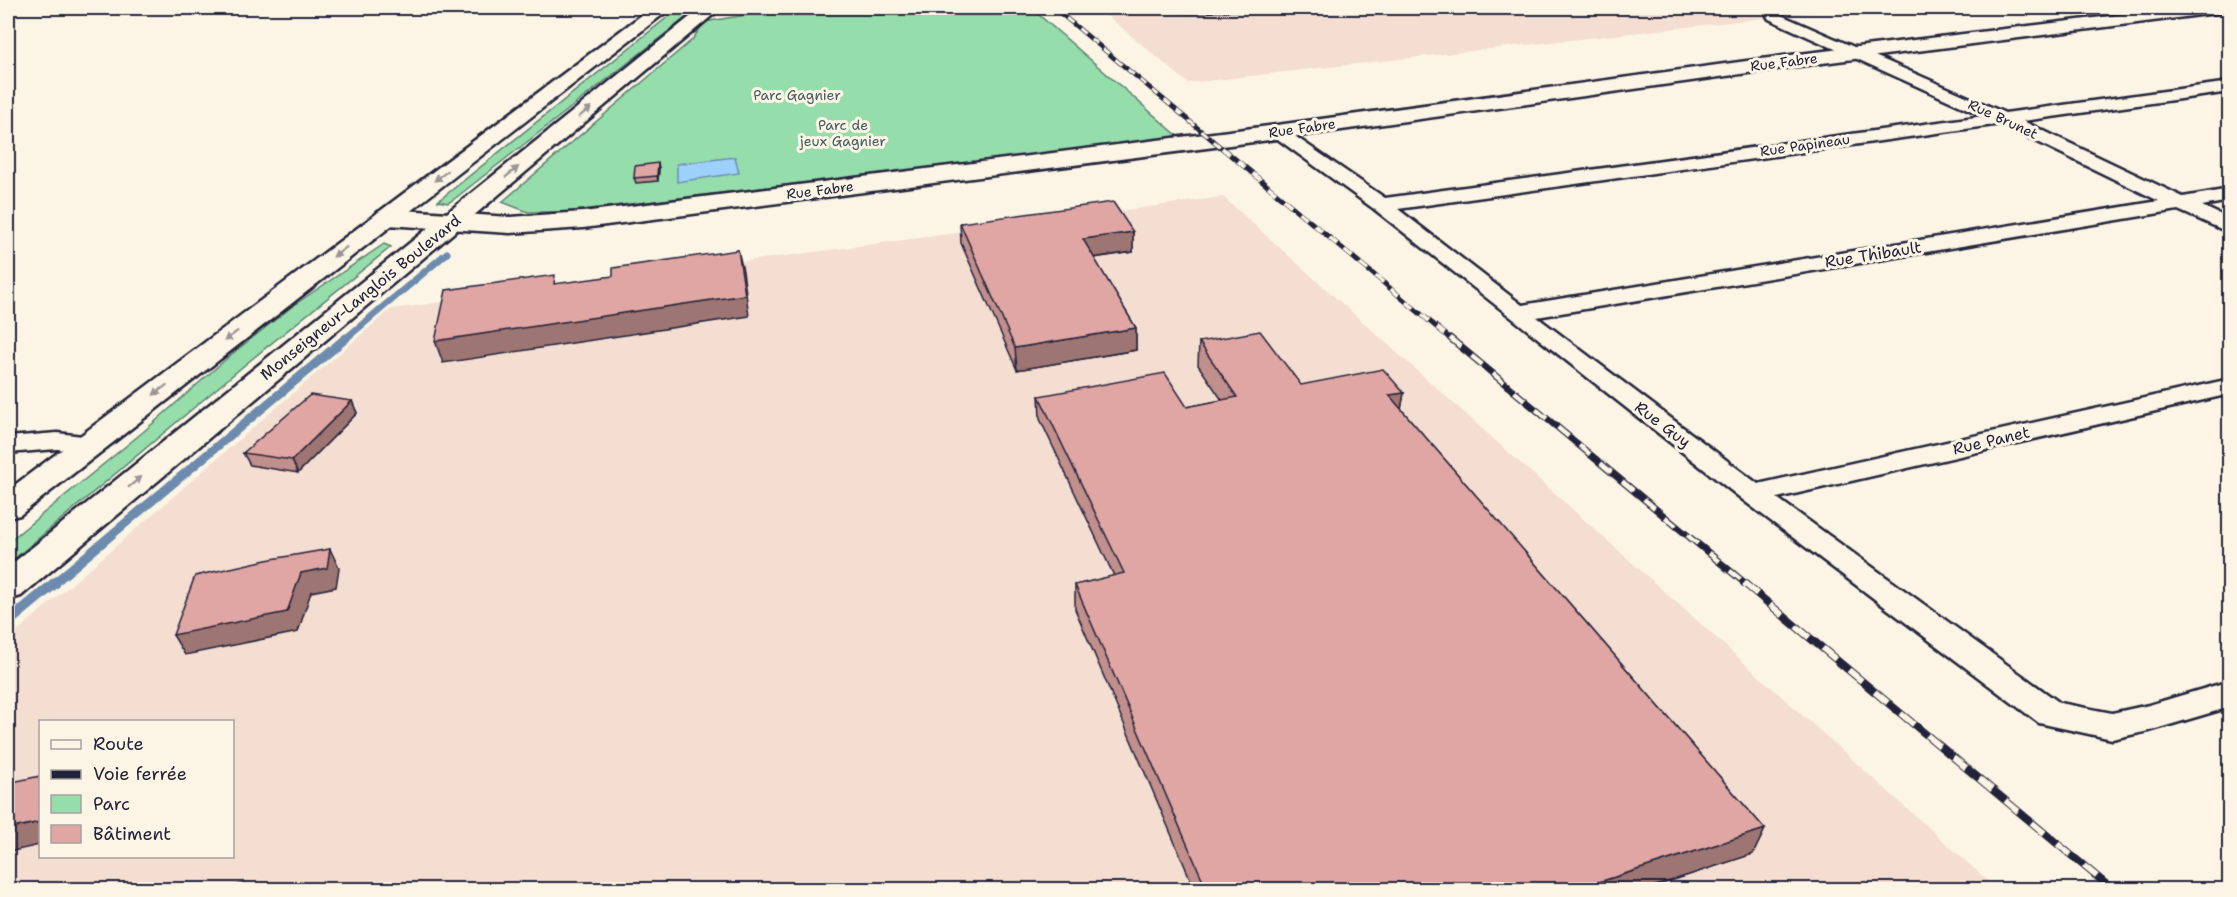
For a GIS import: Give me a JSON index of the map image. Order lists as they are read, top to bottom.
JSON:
{
  "streets": {
    "main road": ["Rue Fabre", "Monseigneur-Langlois Boulevard"],
    "street": [
      "Rue Brunet",
      "Rue Papineau",
      "Rue Thibault",
      "Rue Guy",
      "Rue Panet"
    ]
  },
  "crossings": [
    ["Rue Fabre", "Rue Brunet"],
    ["Rue Fabre", "Monseigneur-Langlois Boulevard"],
    ["Rue Fabre", "Rue Guy"],
    ["Rue Brunet", "Rue Papineau"],
    ["Rue Brunet", "Rue Thibault"],
    ["Rue Papineau", "Rue Guy"],
    ["Rue Thibault", "Rue Guy"],
    ["Rue Guy", "Rue Panet"]
  ],
  "parks": ["Parc Gagnier", "Parc de jeux Gagnier"],
  "legend": [
    "Route",
    "Voie ferrée",
    "Parc",
    "Bâtiment"
  ]
}
